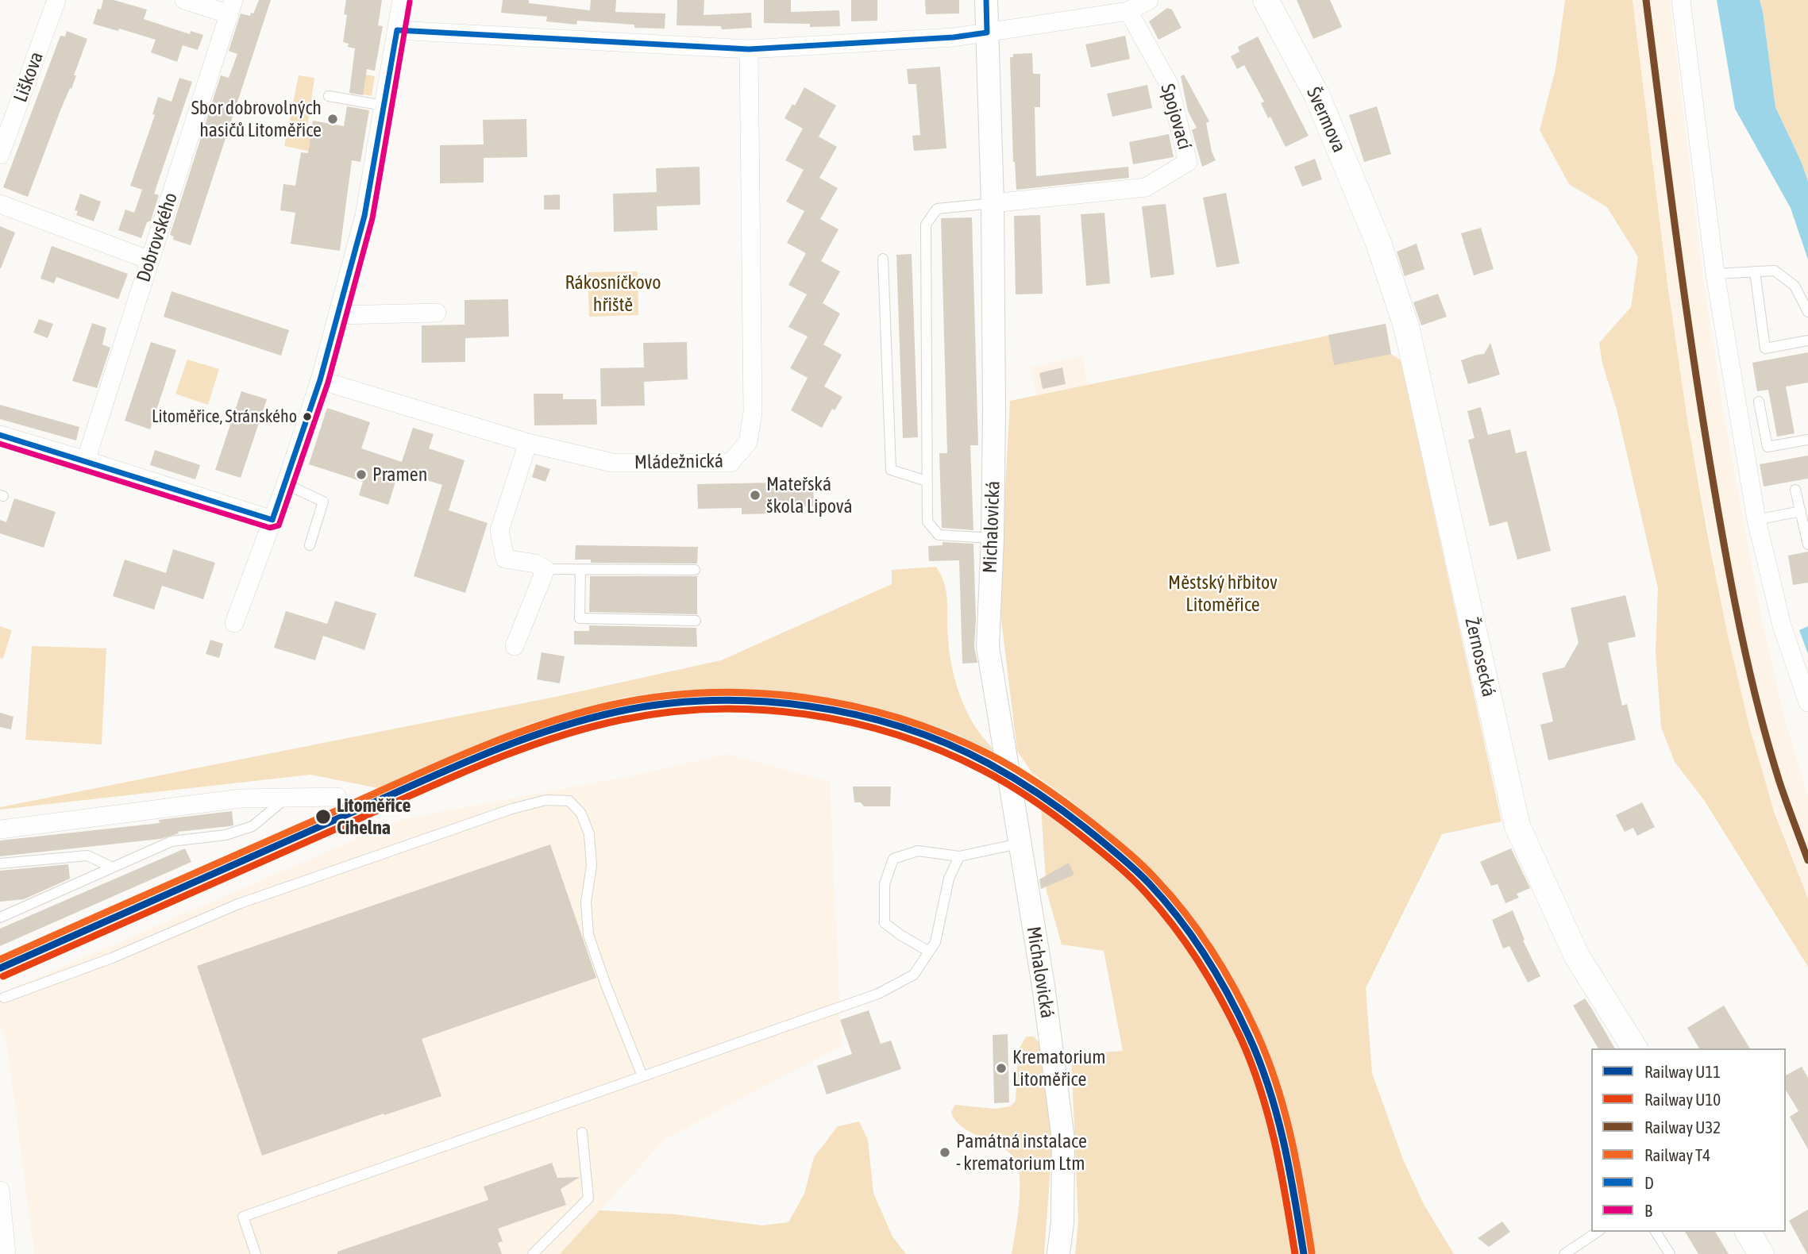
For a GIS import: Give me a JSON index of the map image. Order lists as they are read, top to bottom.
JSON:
{
  "streets": {
    "main road": ["Švermova", "Žernosecká"],
    "street": [
      "Liškova",
      "Spojovací",
      "Dobrovského",
      "Mládežnická",
      "Michalovická"
    ]
  },
  "crossings": [
    ["Spojovací", "Michalovická"],
    ["Švermova", "Žernosecká"]
  ],
  "parks": ["Rákosníčkovo hřiště", "Městský hřbitov Litoměřice"],
  "places": [
    "Sbor dobrovolných hasičů Litoměřice",
    "Litoměřice, Stránského",
    "Pramen",
    "Mateřská škola Lipová",
    "Litoměřice Cihelna",
    "Krematorium Litoměřice",
    "Památná instalace - krematorium Ltm"
  ],
  "lines": [
    "rail line U32",
    "transit line D",
    "transit line B",
    "rail line T4",
    "rail line U11",
    "rail line U10"
  ],
  "legend": [
    "Railway U11",
    "Railway U10",
    "Railway U32",
    "Railway T4",
    "D",
    "B"
  ]
}
